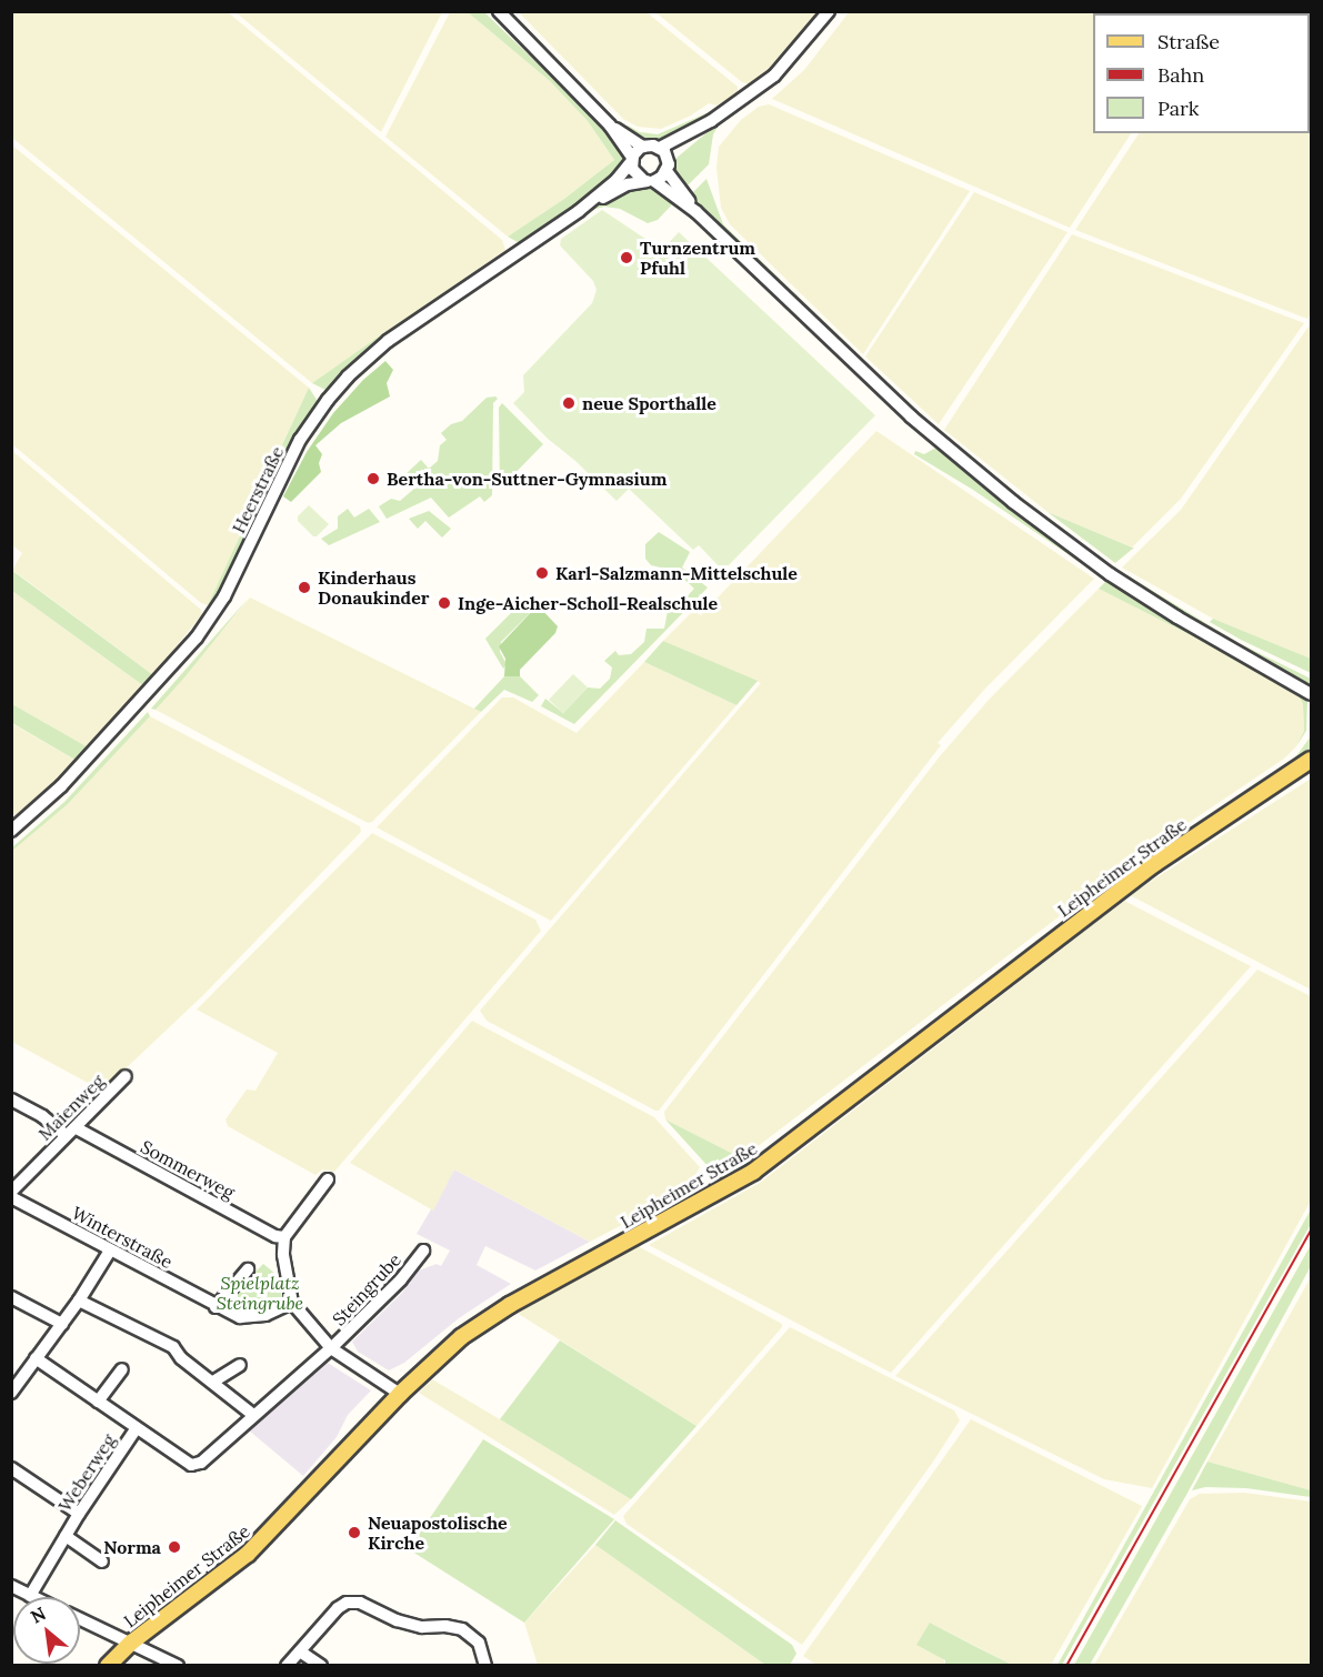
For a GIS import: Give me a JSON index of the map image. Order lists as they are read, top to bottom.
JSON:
{
  "streets": {
    "main road": ["Leipheimer Straße"],
    "street": [
      "Heerstraße",
      "Maienweg",
      "Sommerweg",
      "Winterstraße",
      "Steingrube",
      "Weberweg"
    ]
  },
  "crossings": [
    ["Maienweg", "Sommerweg"],
    ["Steingrube", "Weberweg"]
  ],
  "parks": ["Spielplatz Steingrube"],
  "places": [
    "Turnzentrum Pfuhl",
    "neue Sporthalle",
    "Bertha-von-Suttner-Gymnasium",
    "Karl-Salzmann-Mittelschule",
    "Kinderhaus Donaukinder",
    "Inge-Aicher-Scholl-Realschule",
    "Neuapostolische Kirche",
    "Norma"
  ],
  "legend": ["Straße", "Bahn", "Park"],
  "north": "top left"
}
